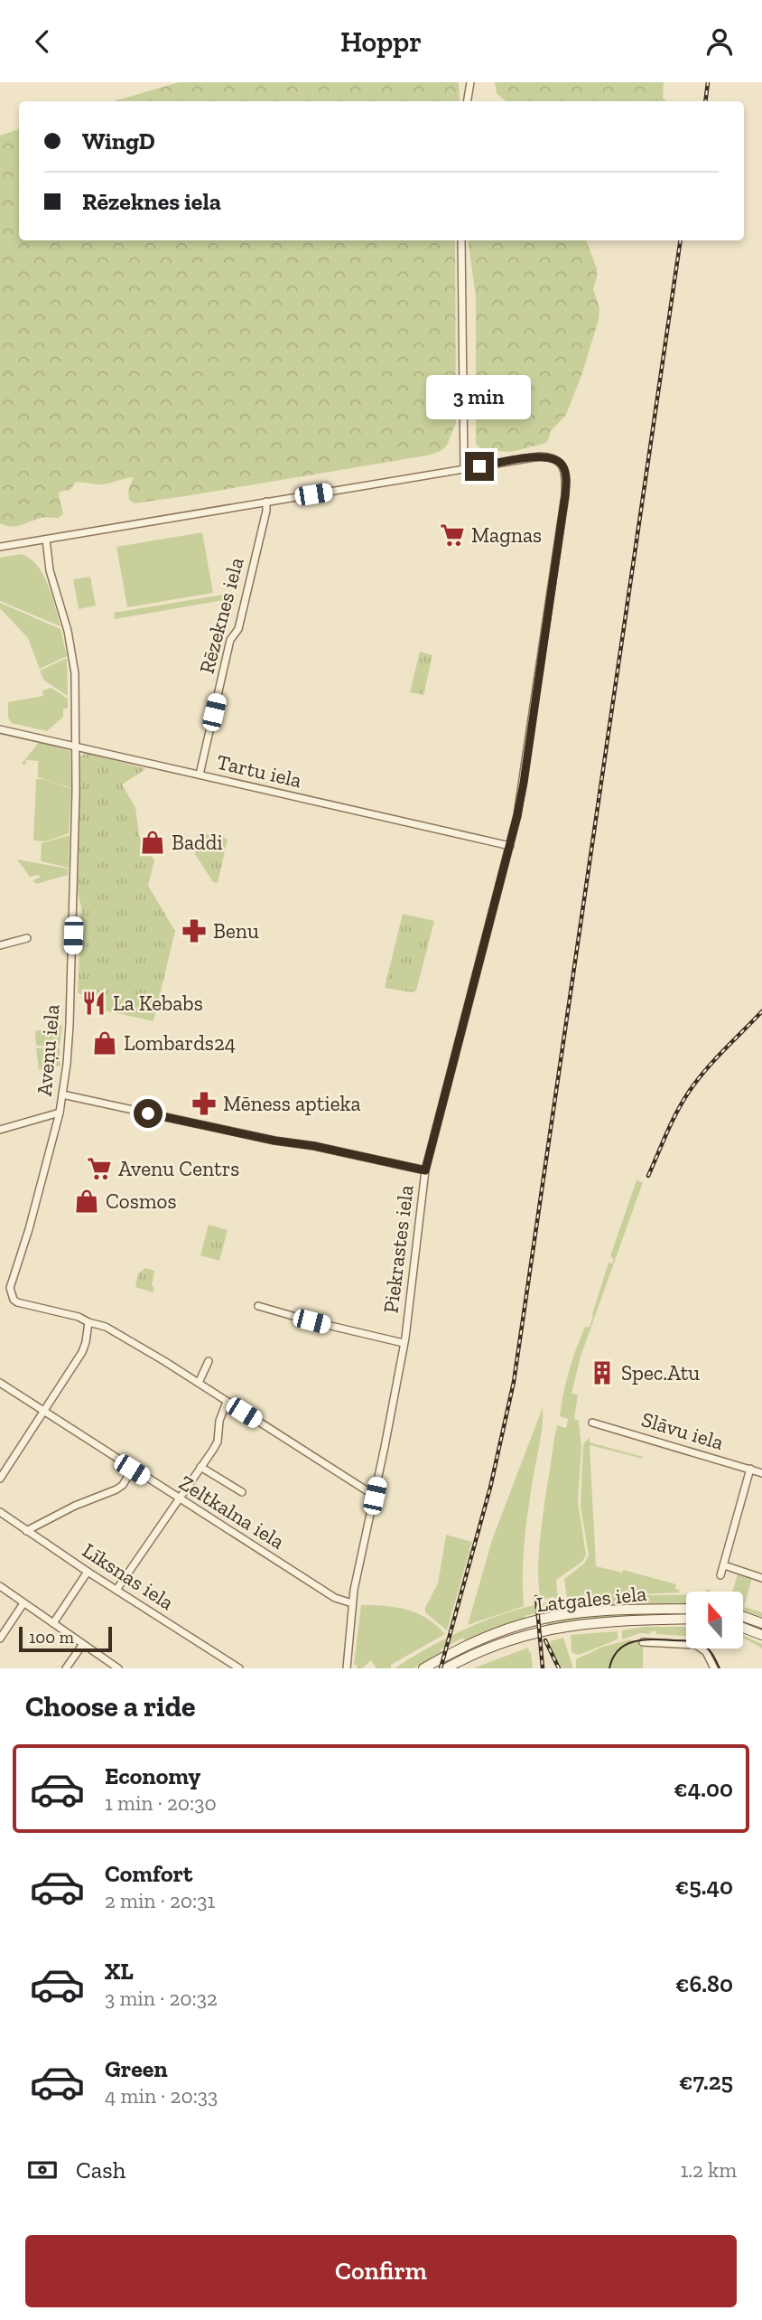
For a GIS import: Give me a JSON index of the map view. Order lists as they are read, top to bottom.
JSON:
{
  "streets": {
    "street": [
      "Rēzeknes iela",
      "Tartu iela",
      "Aveņu iela",
      "Piekrastes iela",
      "Slāvu iela",
      "Zeltkalna iela",
      "Līksnas iela",
      "Latgales iela"
    ]
  },
  "crossings": [
    ["Rēzeknes iela", "Tartu iela"],
    ["Tartu iela", "Aveņu iela"],
    ["Tartu iela", "Piekrastes iela"],
    ["Aveņu iela", "Piekrastes iela"],
    ["Piekrastes iela", "Zeltkalna iela"]
  ],
  "places": {
    "supermarket": ["Magnas", "Avenu Centrs"],
    "shop": ["Baddi", "Lombards24", "Cosmos"],
    "pharmacy": ["Benu", "Mēness aptieka"],
    "restaurant": ["La Kebabs"],
    "building": ["Spec.Atu"]
  },
  "scale_bar": "100 m",
  "north": "top",
  "page": {
    "header": "Hoppr",
    "banner": ["WingD", "Rēzeknes iela"],
    "bubble": "3 min",
    "scale": "100 m",
    "heading": "Choose a ride",
    "list": [
      {
        "name": "Economy",
        "note": "1 min · 20:30",
        "value": "€4.00"
      },
      {
        "name": "Comfort",
        "note": "2 min · 20:31",
        "value": "€5.40"
      },
      {
        "name": "XL",
        "note": "3 min · 20:32",
        "value": "€6.80"
      },
      {
        "name": "Green",
        "note": "4 min · 20:33",
        "value": "€7.25"
      }
    ],
    "pay": ["Cash", "1.2 km"],
    "buttons": "Confirm"
  }
}
